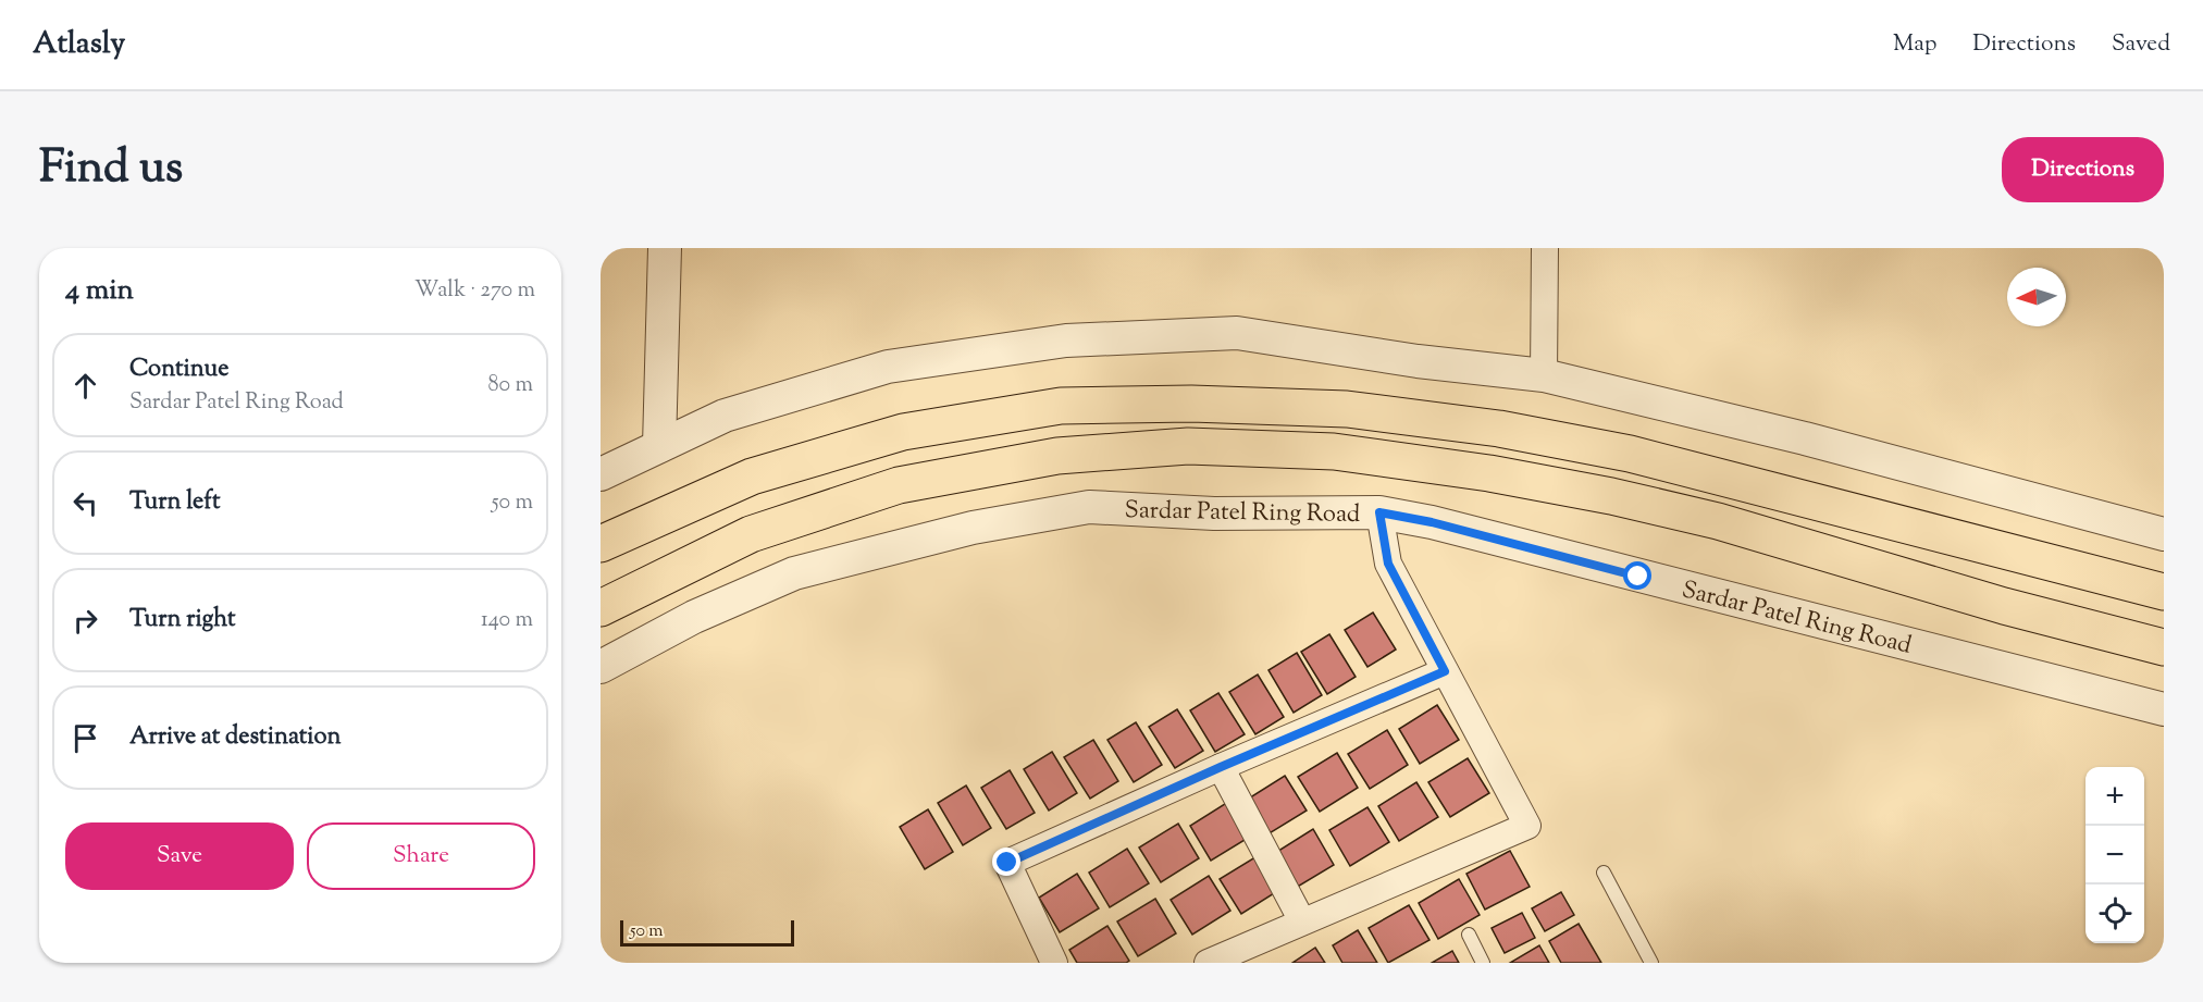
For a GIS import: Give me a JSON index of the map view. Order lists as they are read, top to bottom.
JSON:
{
  "streets": {
    "street": ["Sardar Patel Ring Road"]
  },
  "scale_bar": "50 m",
  "north": "left",
  "page": {
    "header": "Atlasly",
    "nav": ["Map", "Directions", "Saved"],
    "title": "Find us",
    "buttons": [
      "Directions",
      ["Save", "Share"]
    ],
    "heading": ["4 min", "Walk · 270 m"],
    "list": [
      ["Continue", "Sardar Patel Ring Road", "80 m"],
      ["Turn left", "50 m"],
      ["Turn right", "140 m"],
      "Arrive at destination"
    ],
    "map_buttons": ["+", "−"],
    "scale": "50 m"
  }
}
